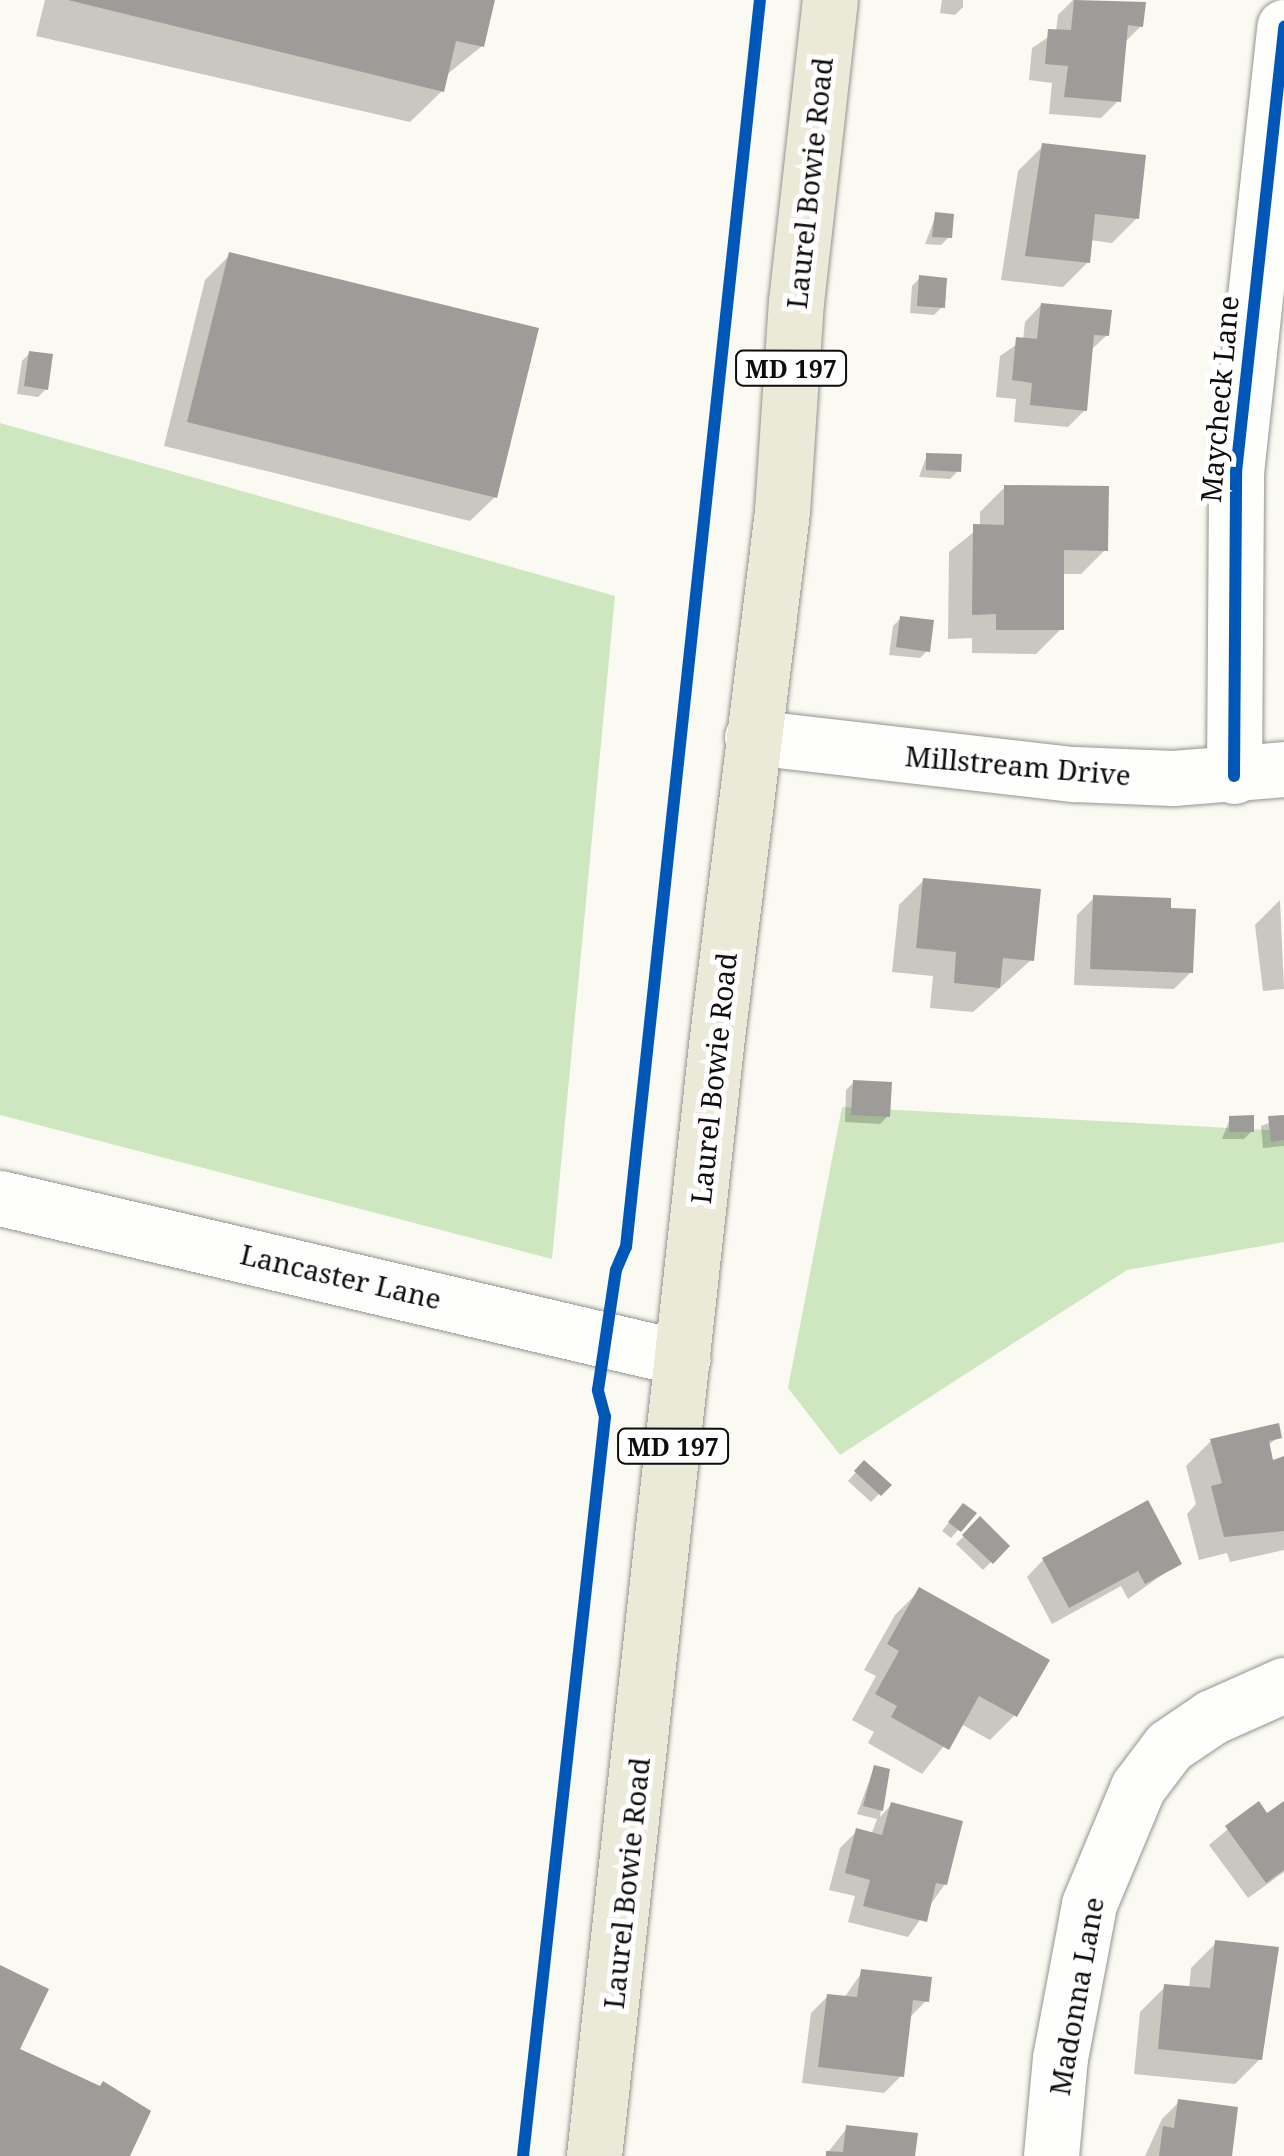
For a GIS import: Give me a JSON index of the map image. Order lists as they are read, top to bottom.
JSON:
{
  "streets": {
    "main road": ["Laurel Bowie Road", "MD 197"],
    "street": [
      "Maycheck Lane",
      "Millstream Drive",
      "Lancaster Lane",
      "Madonna Lane"
    ]
  },
  "crossings": [
    ["Laurel Bowie Road", "Millstream Drive"],
    ["Laurel Bowie Road", "Lancaster Lane"],
    ["Maycheck Lane", "Millstream Drive"]
  ]
}
